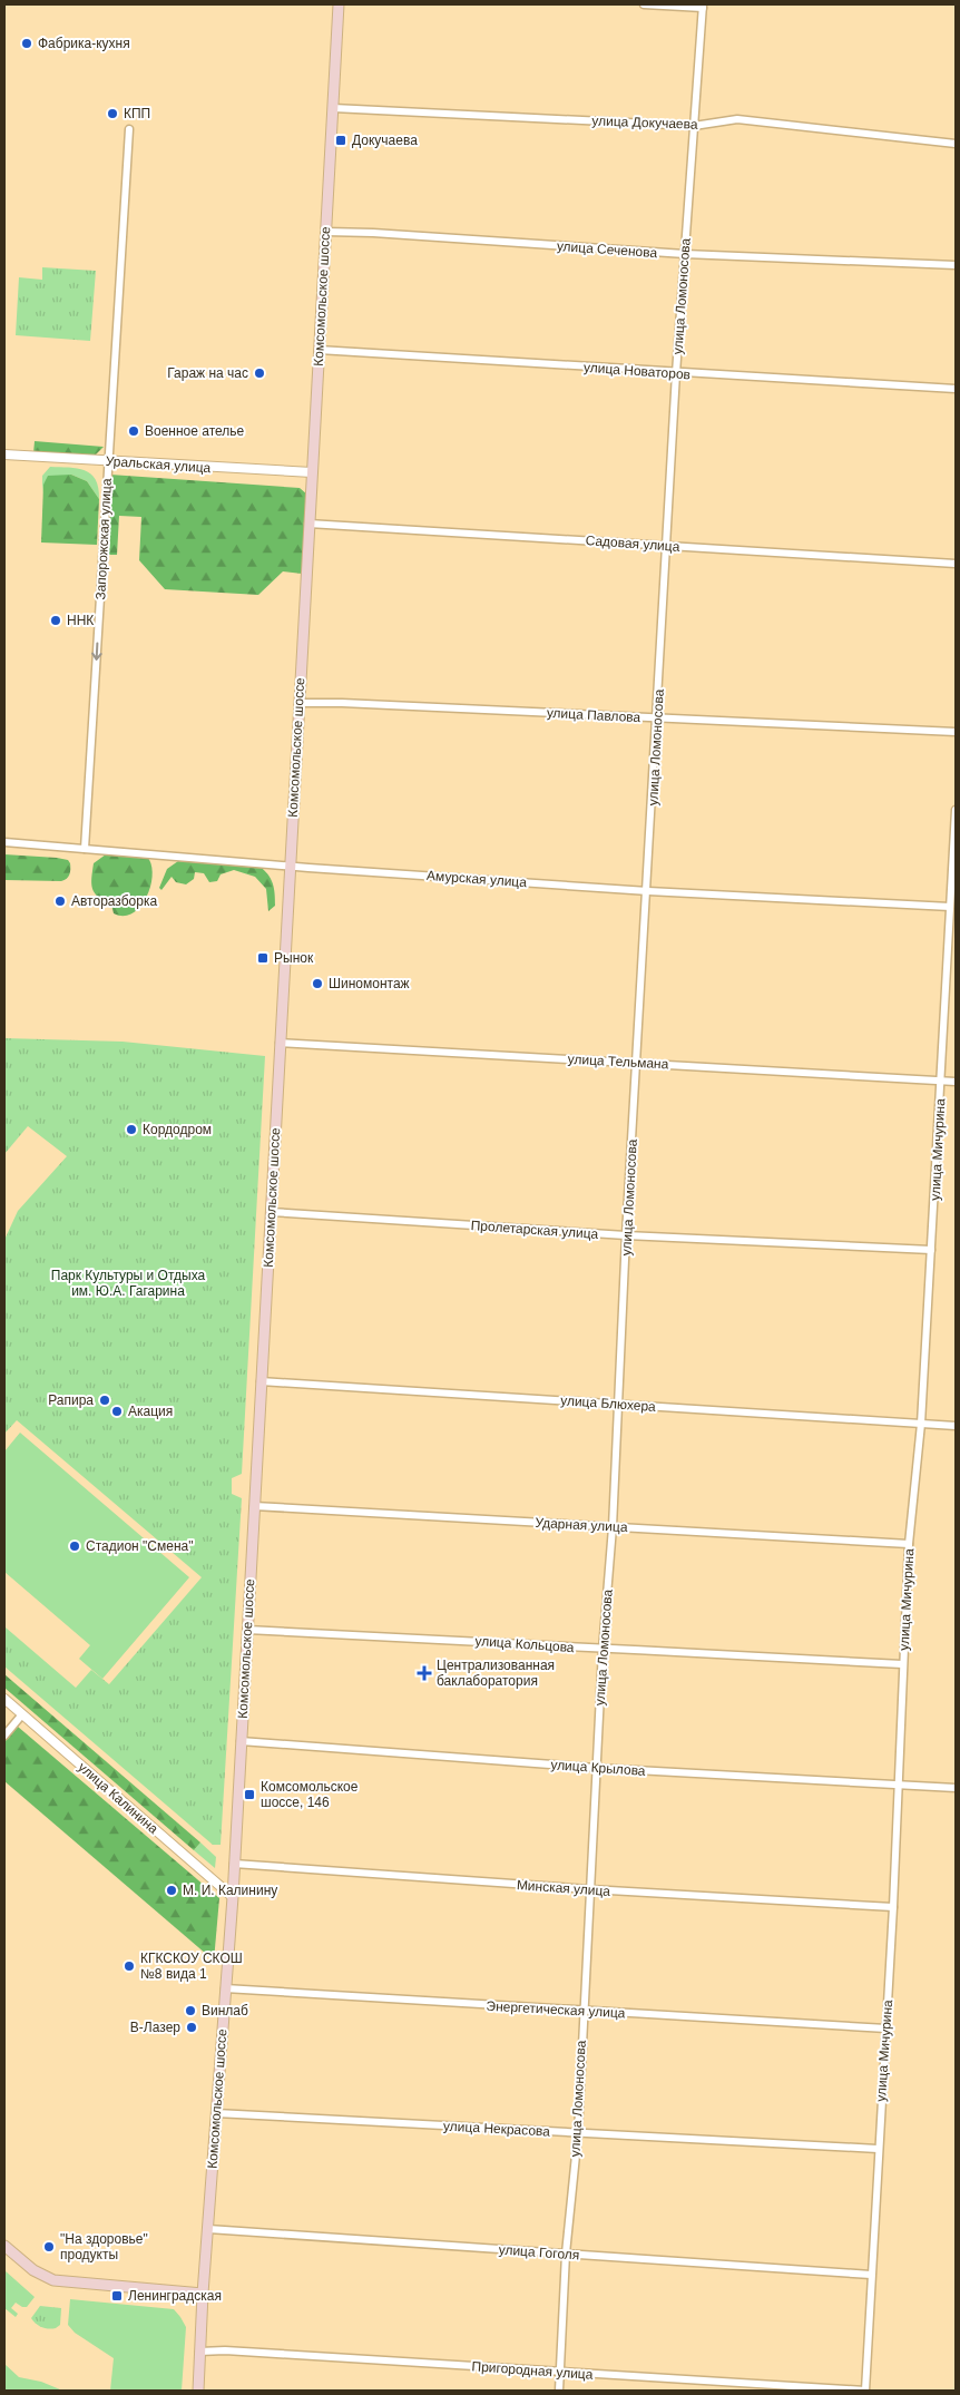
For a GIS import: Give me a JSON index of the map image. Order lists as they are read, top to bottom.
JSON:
{
  "streets": {
    "main road": ["Комсомольское шоссе"],
    "street": [
      "улица Докучаева",
      "улица Сеченова",
      "улица Ломоносова",
      "улица Новаторов",
      "Уральская улица",
      "Запорожская улица",
      "Садовая улица",
      "улица Павлова",
      "Амурская улица",
      "улица Тельмана",
      "улица Мичурина",
      "Пролетарская улица",
      "улица Блюхера",
      "Ударная улица",
      "улица Кольцова",
      "улица Крылова",
      "улица Калинина",
      "Минская улица",
      "Энергетическая улица",
      "улица Некрасова",
      "улица Гоголя",
      "Пригородная улица"
    ]
  },
  "crossings": [
    ["улица Докучаева", "Комсомольское шоссе"],
    ["улица Докучаева", "улица Ломоносова"],
    ["улица Сеченова", "Комсомольское шоссе"],
    ["улица Сеченова", "улица Ломоносова"],
    ["Комсомольское шоссе", "улица Новаторов"],
    ["Комсомольское шоссе", "Уральская улица"],
    ["Комсомольское шоссе", "Садовая улица"],
    ["Комсомольское шоссе", "улица Павлова"],
    ["Комсомольское шоссе", "Амурская улица"],
    ["Комсомольское шоссе", "улица Тельмана"],
    ["Комсомольское шоссе", "Пролетарская улица"],
    ["Комсомольское шоссе", "улица Блюхера"],
    ["Комсомольское шоссе", "Ударная улица"],
    ["Комсомольское шоссе", "улица Кольцова"],
    ["Комсомольское шоссе", "улица Крылова"],
    ["Комсомольское шоссе", "улица Калинина"],
    ["Комсомольское шоссе", "Минская улица"],
    ["Комсомольское шоссе", "Энергетическая улица"],
    ["Комсомольское шоссе", "улица Некрасова"],
    ["Комсомольское шоссе", "улица Гоголя"],
    ["Комсомольское шоссе", "Пригородная улица"],
    ["улица Ломоносова", "улица Новаторов"],
    ["улица Ломоносова", "Садовая улица"],
    ["улица Ломоносова", "улица Павлова"],
    ["улица Ломоносова", "Амурская улица"],
    ["улица Ломоносова", "улица Тельмана"],
    ["улица Ломоносова", "Пролетарская улица"],
    ["улица Ломоносова", "улица Блюхера"],
    ["улица Ломоносова", "Ударная улица"],
    ["улица Ломоносова", "улица Кольцова"],
    ["улица Ломоносова", "улица Крылова"],
    ["улица Ломоносова", "Минская улица"],
    ["улица Ломоносова", "Энергетическая улица"],
    ["улица Ломоносова", "улица Некрасова"],
    ["улица Ломоносова", "улица Гоголя"],
    ["улица Ломоносова", "Пригородная улица"],
    ["Уральская улица", "Запорожская улица"],
    ["Запорожская улица", "Амурская улица"],
    ["Амурская улица", "улица Мичурина"],
    ["улица Тельмана", "улица Мичурина"],
    ["улица Мичурина", "Пролетарская улица"],
    ["улица Мичурина", "улица Блюхера"],
    ["улица Мичурина", "Ударная улица"],
    ["улица Мичурина", "улица Кольцова"],
    ["улица Мичурина", "улица Крылова"],
    ["улица Мичурина", "Минская улица"],
    ["улица Мичурина", "Энергетическая улица"],
    ["улица Мичурина", "улица Некрасова"],
    ["улица Мичурина", "улица Гоголя"],
    ["улица Мичурина", "Пригородная улица"]
  ],
  "one_way": ["Запорожская улица"],
  "parks": ["Парк Культуры и Отдыха им. Ю.А. Гагарина"],
  "places": {
    "other": [
      "Фабрика-кухня",
      "КПП",
      "Гараж на час",
      "Военное ателье",
      "ННК",
      "Авторазборка",
      "Шиномонтаж",
      "Кордодром",
      "Рапира",
      "Акация",
      "Стадион \"Смена\"",
      "М. И. Калинину",
      "КГКСКОУ СКОШ №8 вида 1",
      "Винлаб",
      "В-Лазер",
      "\"На здоровье\" продукты"
    ],
    "transit": [
      "Докучаева",
      "Рынок",
      "Комсомольское шоссе, 146",
      "Ленинградская"
    ],
    "health": ["Централизованная баклаборатория"]
  }
}
